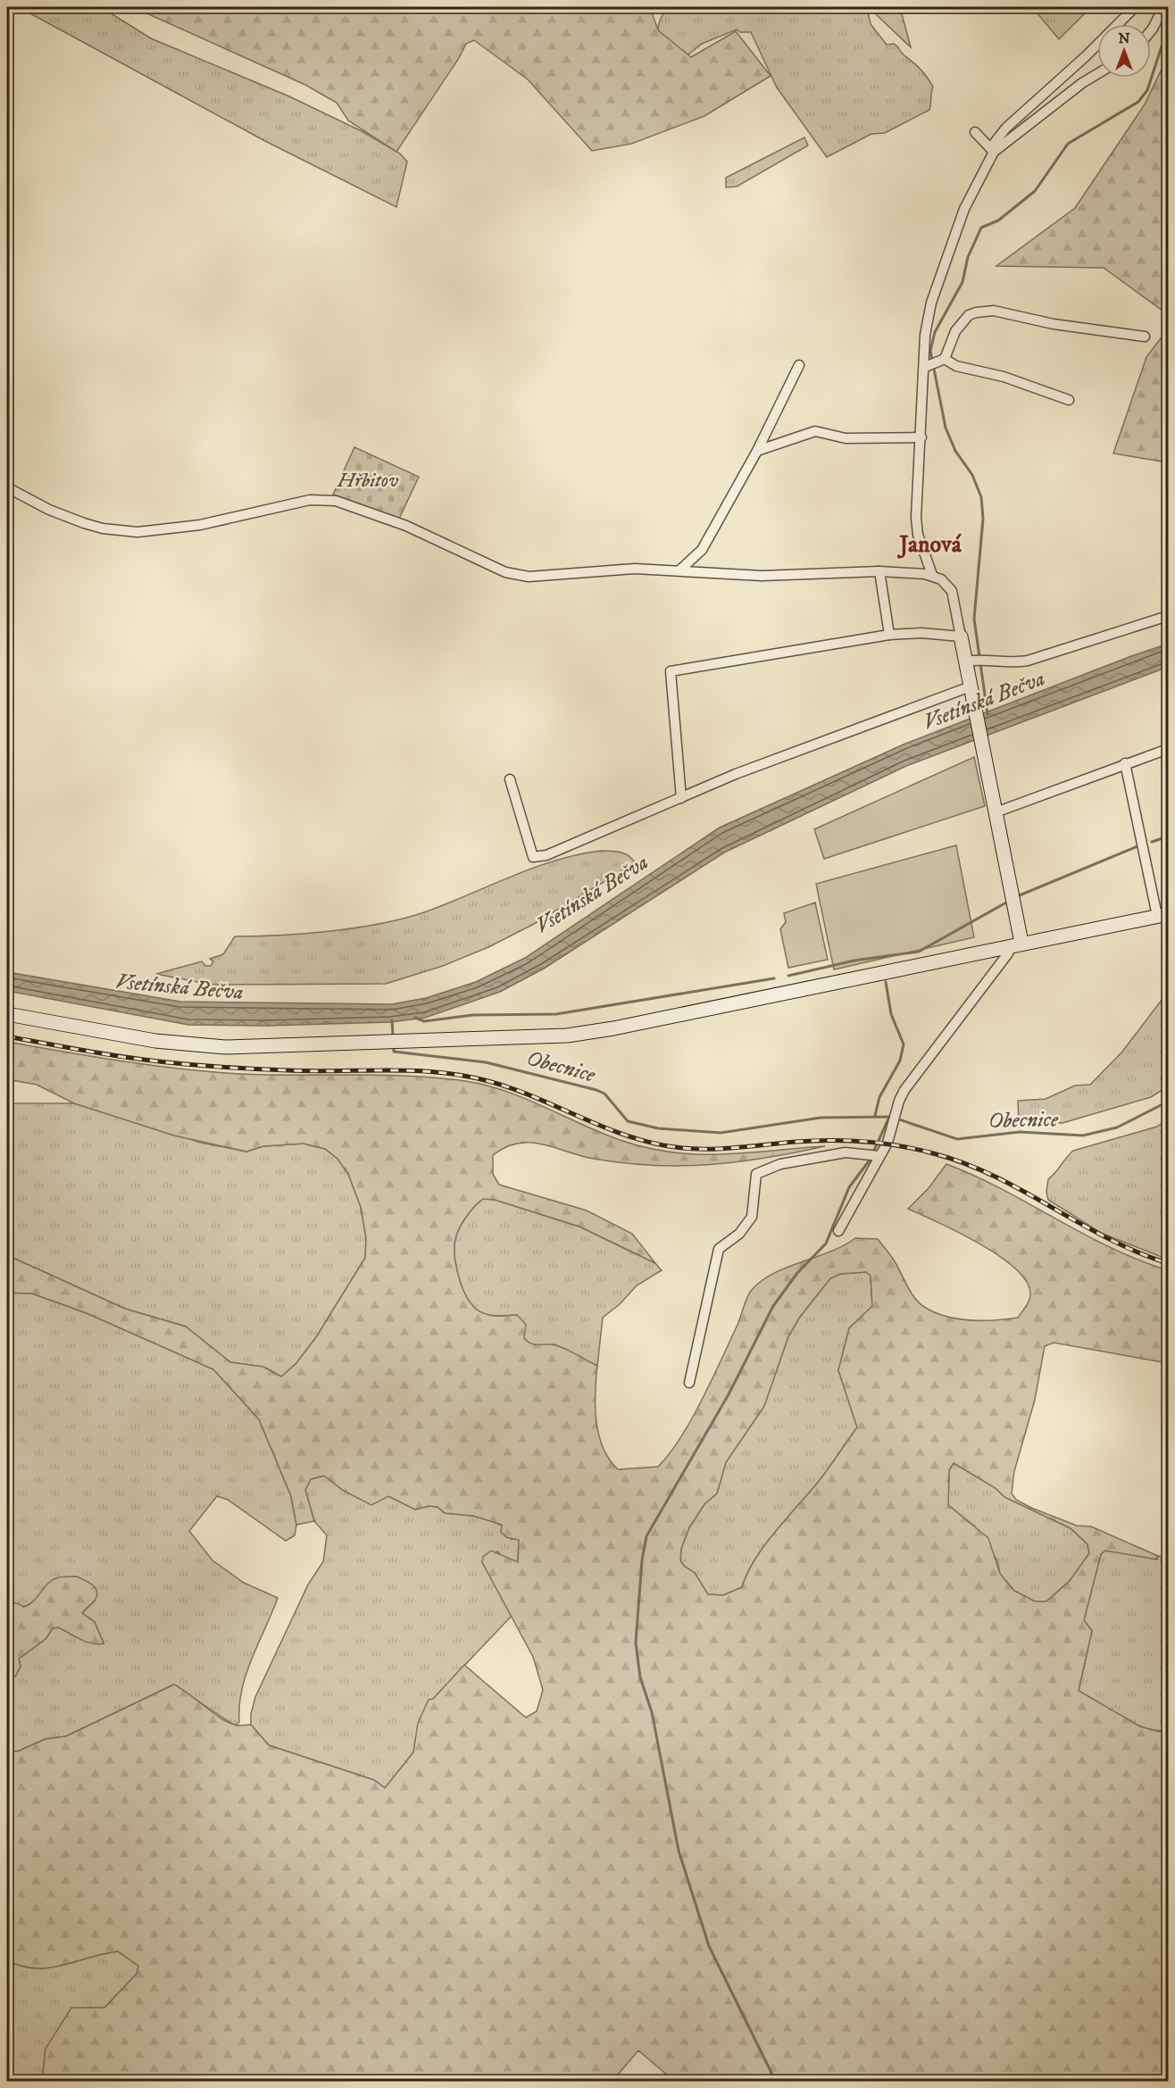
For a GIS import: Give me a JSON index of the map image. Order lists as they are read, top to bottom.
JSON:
{
  "districts": ["Janová"],
  "water": ["Vsetínská Bečva", "Obecnice"],
  "parks": ["Hřbitov"],
  "north": "top"
}
